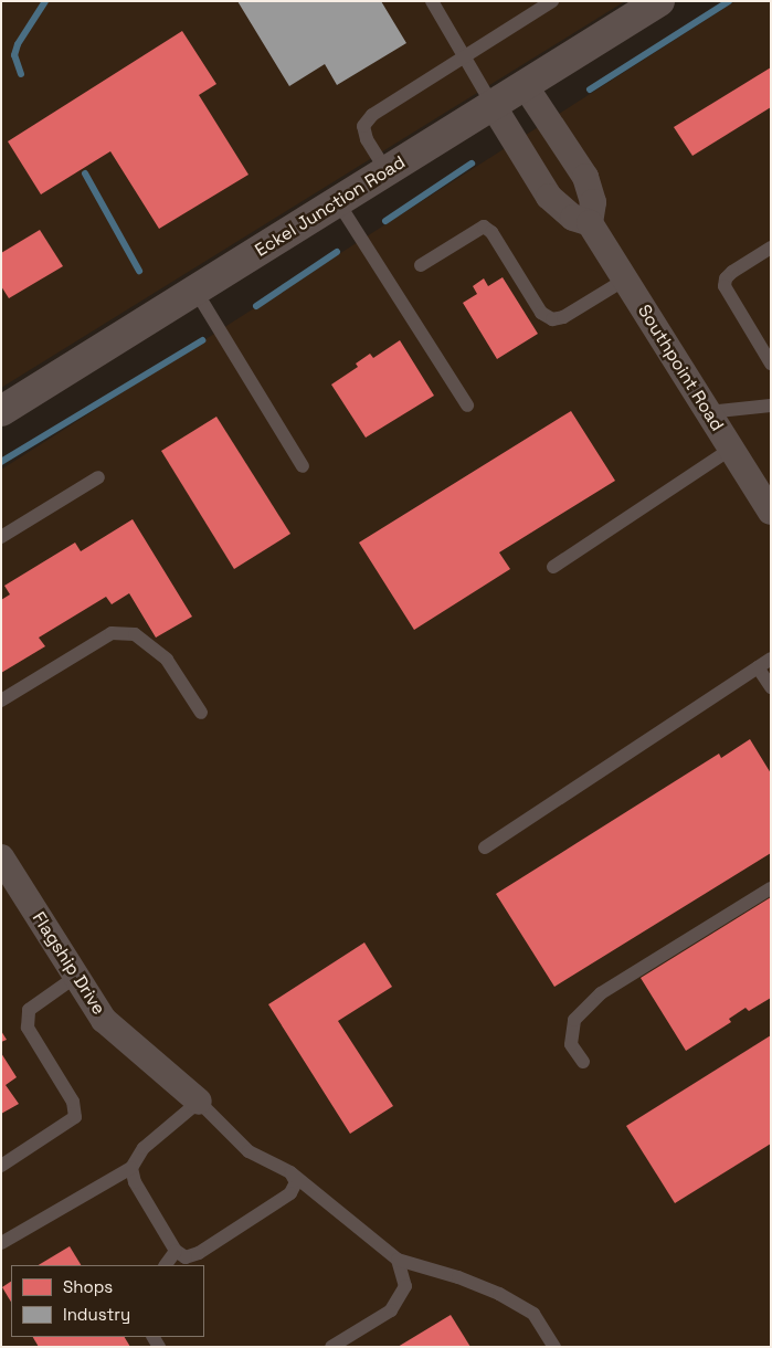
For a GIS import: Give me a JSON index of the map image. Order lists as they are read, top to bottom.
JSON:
{
  "streets": {
    "street": ["Eckel Junction Road", "Southpoint Road", "Flagship Drive"]
  },
  "legend": ["Shops", "Industry"]
}
